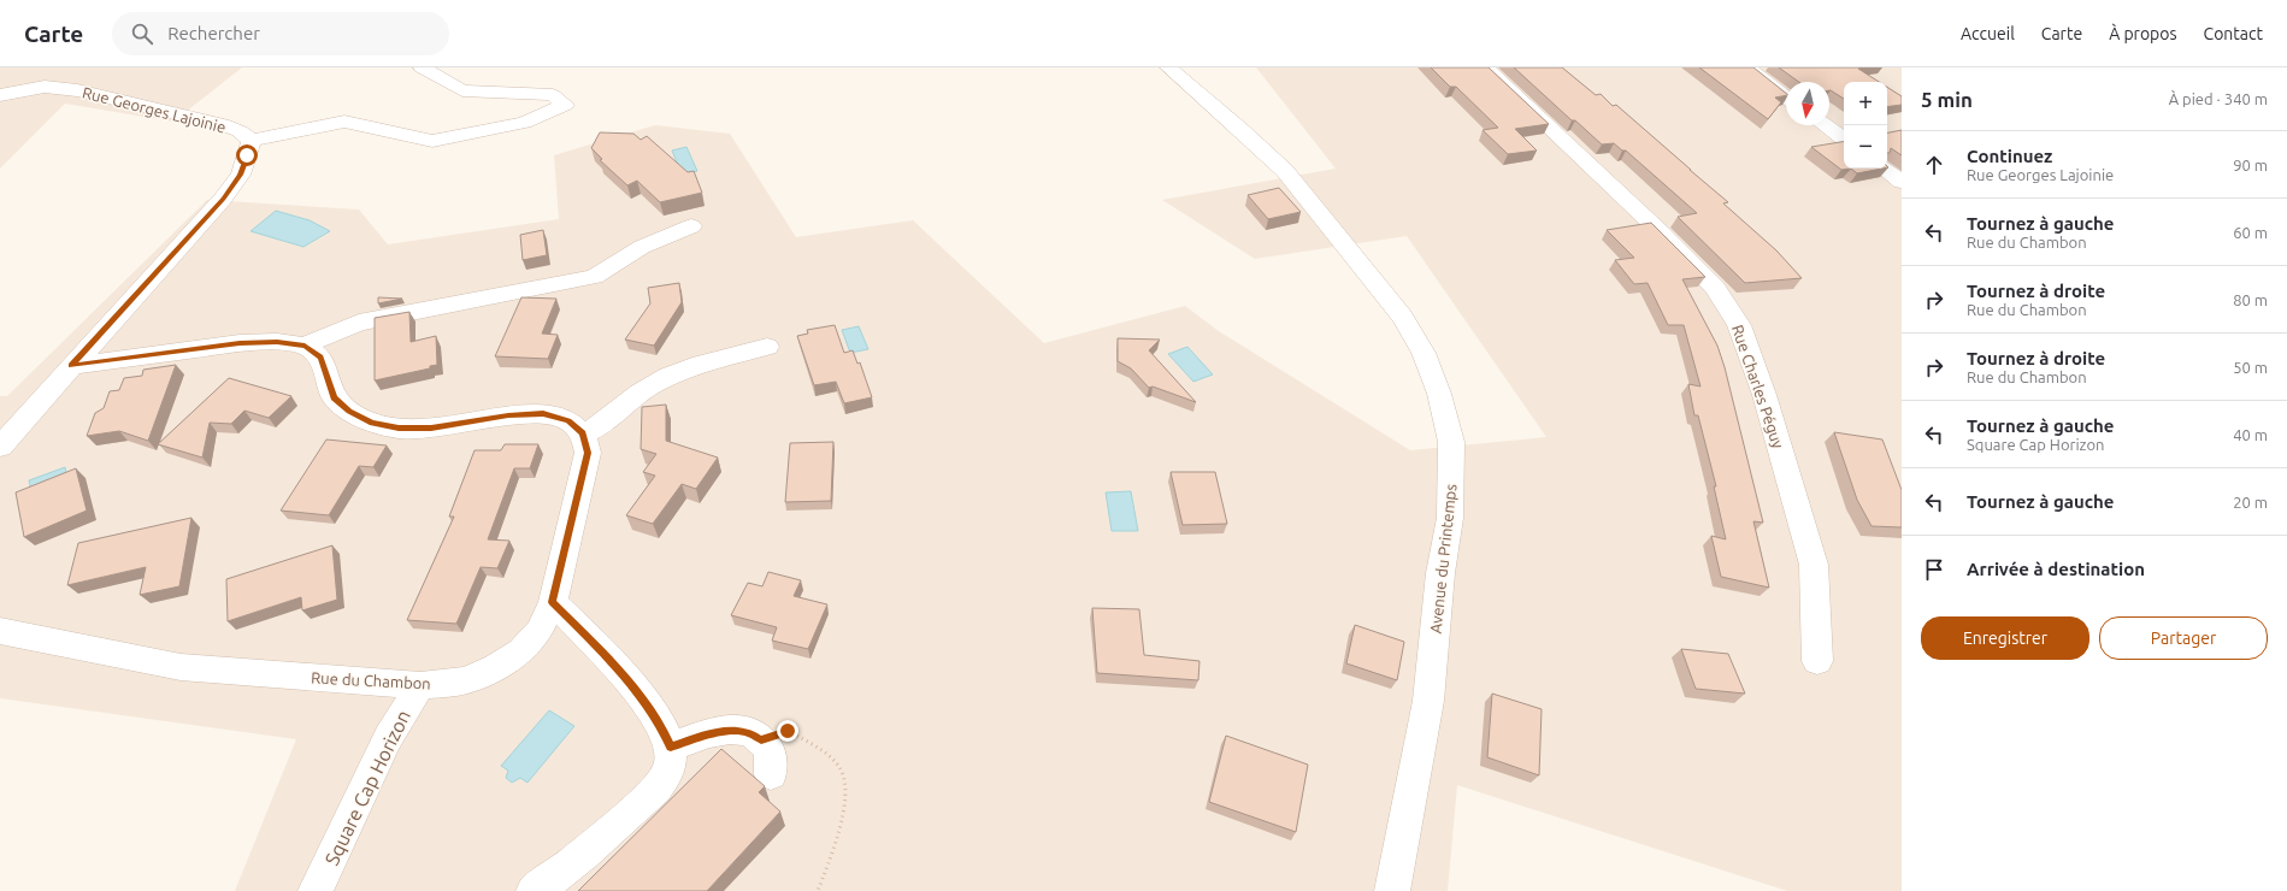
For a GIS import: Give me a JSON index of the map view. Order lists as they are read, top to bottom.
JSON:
{
  "streets": {
    "street": [
      "Rue Georges Lajoinie",
      "Rue Charles Péguy",
      "Avenue du Printemps",
      "Rue du Chambon",
      "Square Cap Horizon"
    ]
  },
  "crossings": [
    ["Rue du Chambon", "Square Cap Horizon"]
  ],
  "north": "bottom",
  "page": {
    "header": "Carte",
    "search": "Rechercher",
    "nav": [
      "Accueil",
      "Carte",
      "À propos",
      "Contact"
    ],
    "heading": ["5 min", "À pied · 340 m"],
    "map_buttons": ["+", "−"],
    "list": [
      ["Continuez", "Rue Georges Lajoinie", "90 m"],
      ["Tournez à gauche", "Rue du Chambon", "60 m"],
      ["Tournez à droite", "Rue du Chambon", "80 m"],
      ["Tournez à droite", "Rue du Chambon", "50 m"],
      ["Tournez à gauche", "Square Cap Horizon", "40 m"],
      ["Tournez à gauche", "20 m"],
      "Arrivée à destination"
    ],
    "buttons": ["Enregistrer", "Partager"]
  }
}
